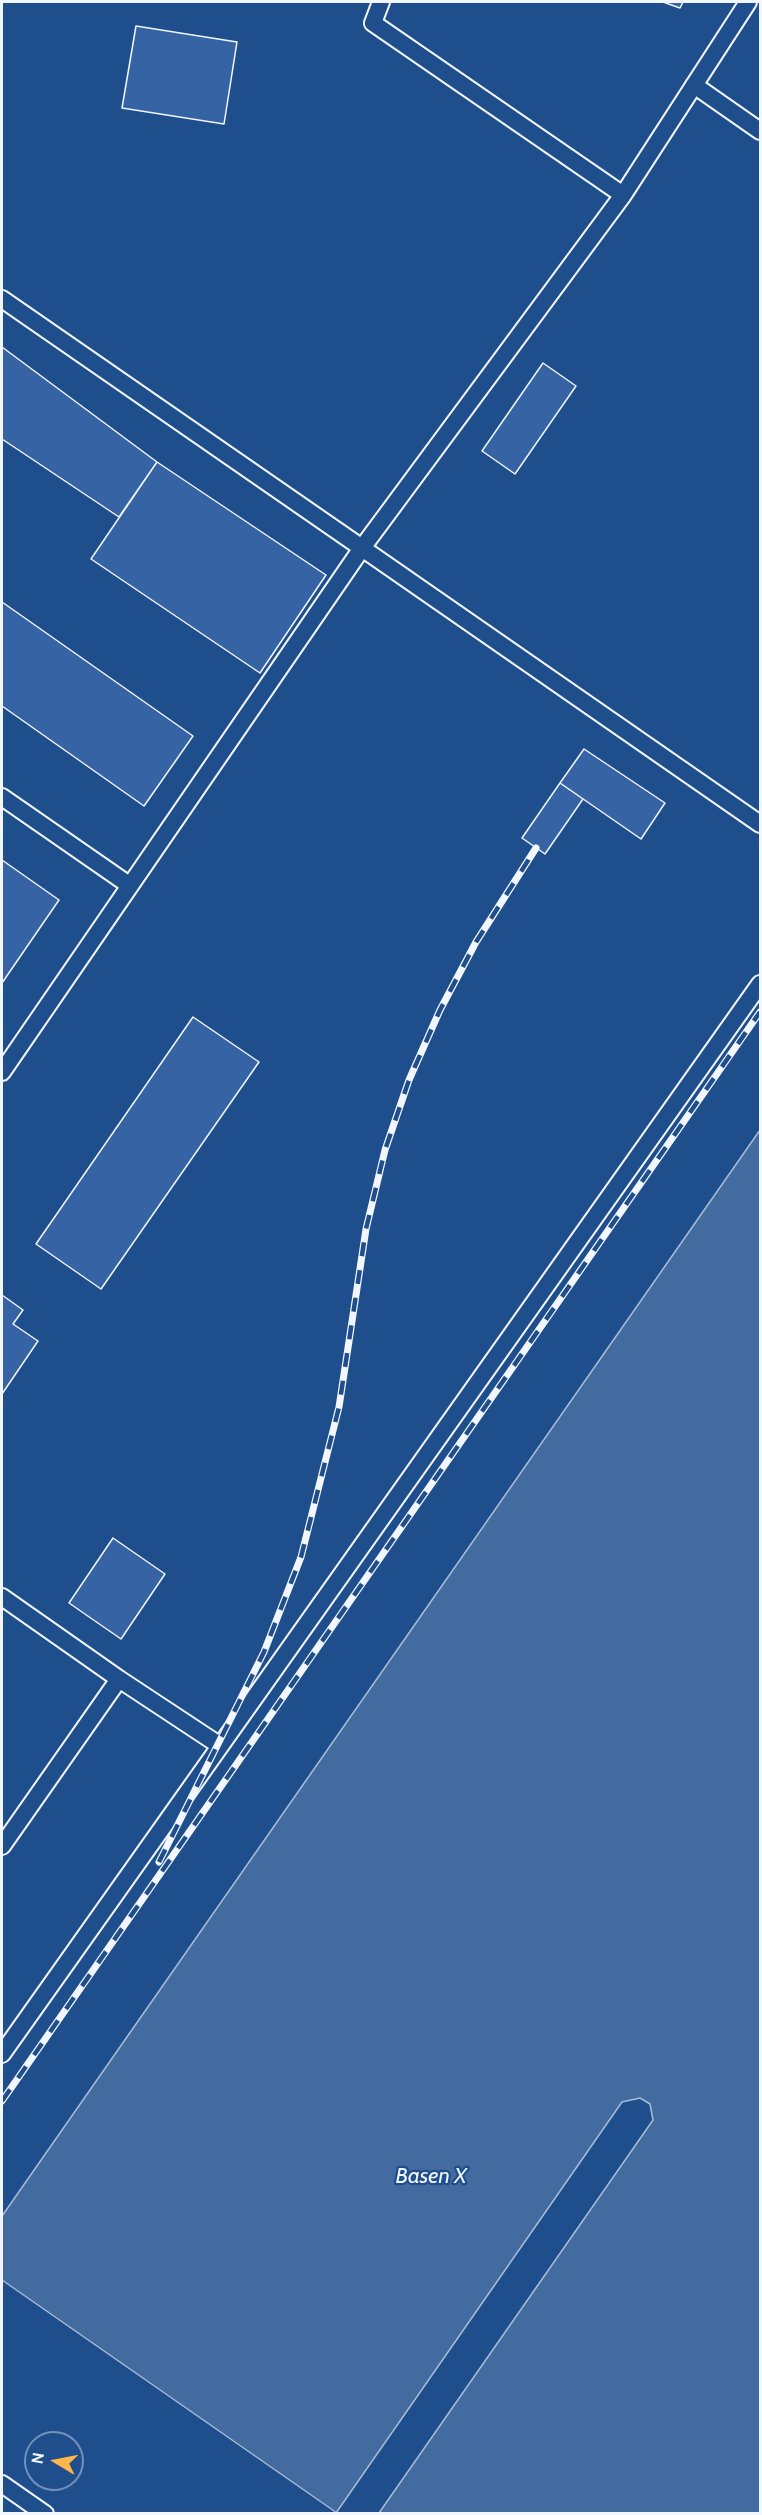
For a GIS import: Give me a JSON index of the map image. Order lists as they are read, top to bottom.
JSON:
{
  "water": ["Basen X"],
  "north": "left"
}
